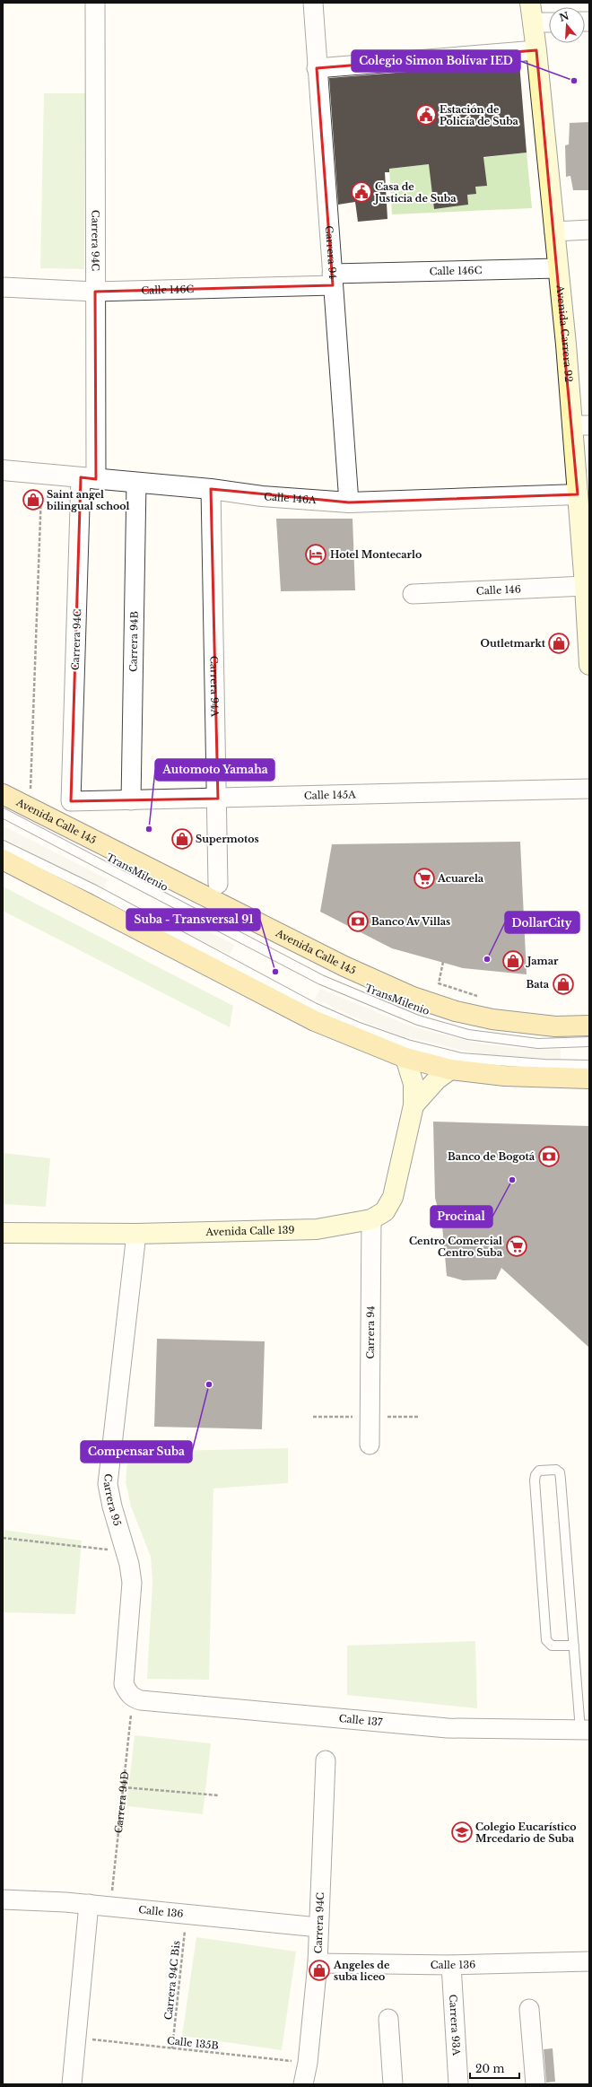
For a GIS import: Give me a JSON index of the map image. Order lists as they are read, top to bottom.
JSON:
{
  "streets": {
    "main road": ["Avenida Carrera 92", "Avenida Calle 145", "Avenida Calle 139"],
    "street": [
      "Carrera 94C",
      "Carrera 94",
      "Calle 146C",
      "Calle 146A",
      "Calle 146",
      "Carrera 94B",
      "Carrera 94A",
      "Calle 145A",
      "Carrera 95",
      "Calle 137",
      "Calle 136",
      "Carrera 93A"
    ],
    "lane": ["TransMilenio"],
    "path": ["Carrera 94D", "Carrera 94C Bis", "Calle 135B"]
  },
  "crossings": [
    ["Carrera 94C", "Calle 146C"],
    ["Carrera 94C", "Calle 146A"],
    ["Carrera 94C", "Calle 145A"],
    ["Carrera 94C", "Calle 136"],
    ["Carrera 94C", "Calle 135B"],
    ["Carrera 94", "Calle 146C"],
    ["Carrera 94", "Calle 146A"],
    ["Carrera 94", "Avenida Calle 139"],
    ["Calle 146C", "Avenida Carrera 92"],
    ["Avenida Carrera 92", "Calle 146A"],
    ["Avenida Carrera 92", "Calle 146"],
    ["Calle 146A", "Carrera 94B"],
    ["Calle 146A", "Carrera 94A"],
    ["Carrera 94B", "Calle 145A"],
    ["Carrera 94A", "Calle 145A"],
    ["Avenida Calle 139", "Carrera 95"],
    ["Carrera 95", "Calle 137"],
    ["Carrera 95", "Carrera 94D"],
    ["Calle 137", "Carrera 94D"],
    ["Carrera 94D", "Calle 136"],
    ["Calle 136", "Carrera 94C Bis"],
    ["Calle 136", "Carrera 93A"],
    ["Carrera 94C Bis", "Calle 135B"]
  ],
  "places": {
    "other": [
      "Colegio Simon Bolívar IED",
      "Automoto Yamaha",
      "DollarCity",
      "Suba - Transversal 91",
      "Procinal",
      "Compensar Suba"
    ],
    "public building": ["Estación de Policía de Suba", "Casa de Justicia de Suba"],
    "shop": [
      "Saint angel bilingual school",
      "Outletmarkt",
      "Supermotos",
      "Jamar",
      "Bata",
      "Angeles de suba liceo"
    ],
    "hotel": ["Hotel Montecarlo"],
    "supermarket": ["Acuarela", "Centro Comercial Centro Suba"],
    "bank": ["Banco Av Villas", "Banco de Bogotá"],
    "school or university": ["Colegio Eucarístico Mrcedario de Suba"]
  },
  "scale_bar": "20 m",
  "north": "top"
}
